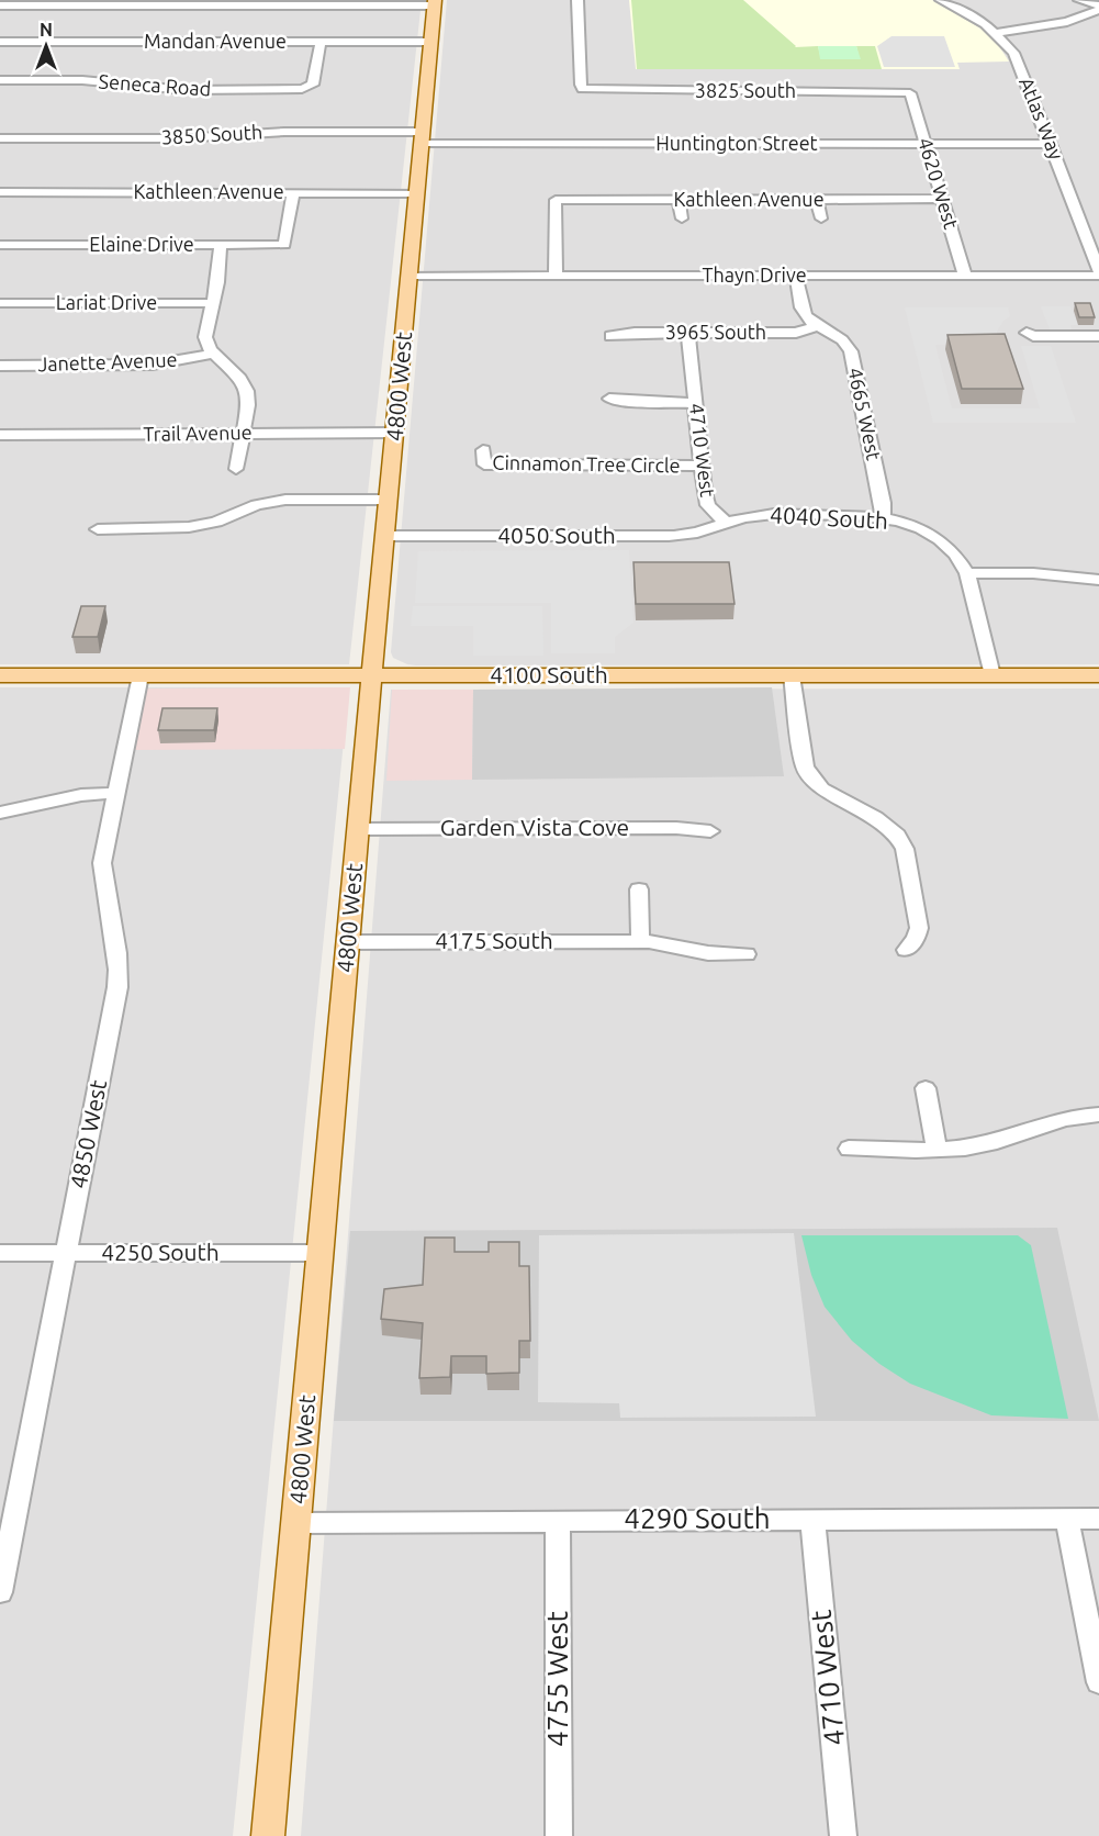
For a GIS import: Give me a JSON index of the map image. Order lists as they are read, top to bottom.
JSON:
{
  "streets": {
    "main road": ["4800 West", "4100 South"],
    "street": [
      "Mandan Avenue",
      "Seneca Road",
      "3825 South",
      "Atlas Way",
      "3850 South",
      "Huntington Street",
      "4620 West",
      "Kathleen Avenue",
      "Elaine Drive",
      "Thayn Drive",
      "Lariat Drive",
      "3965 South",
      "Janette Avenue",
      "4665 West",
      "Trail Avenue",
      "4710 West",
      "Cinnamon Tree Circle",
      "4040 South",
      "4050 South",
      "Garden Vista Cove",
      "4175 South",
      "4850 West",
      "4250 South",
      "4290 South",
      "4755 West"
    ]
  },
  "crossings": [
    ["Mandan Avenue", "Seneca Road"],
    ["Mandan Avenue", "4800 West"],
    ["3825 South", "4620 West"],
    ["Atlas Way", "Huntington Street"],
    ["Atlas Way", "Thayn Drive"],
    ["3850 South", "Huntington Street"],
    ["3850 South", "4800 West"],
    ["Huntington Street", "4620 West"],
    ["Huntington Street", "4800 West"],
    ["4620 West", "Kathleen Avenue"],
    ["4620 West", "Thayn Drive"],
    ["Kathleen Avenue", "Elaine Drive"],
    ["Kathleen Avenue", "Thayn Drive"],
    ["Kathleen Avenue", "4800 West"],
    ["Thayn Drive", "4800 West"],
    ["Thayn Drive", "4665 West"],
    ["3965 South", "4665 West"],
    ["3965 South", "4710 West"],
    ["4800 West", "Trail Avenue"],
    ["4800 West", "4050 South"],
    ["4800 West", "4100 South"],
    ["4800 West", "Garden Vista Cove"],
    ["4800 West", "4175 South"],
    ["4800 West", "4250 South"],
    ["4800 West", "4290 South"],
    ["4665 West", "4040 South"],
    ["4710 West", "Cinnamon Tree Circle"],
    ["4710 West", "4040 South"],
    ["4710 West", "4050 South"],
    ["4710 West", "4290 South"],
    ["4040 South", "4050 South"],
    ["4100 South", "4850 West"],
    ["4850 West", "4250 South"],
    ["4290 South", "4755 West"]
  ],
  "north": "top"
}
